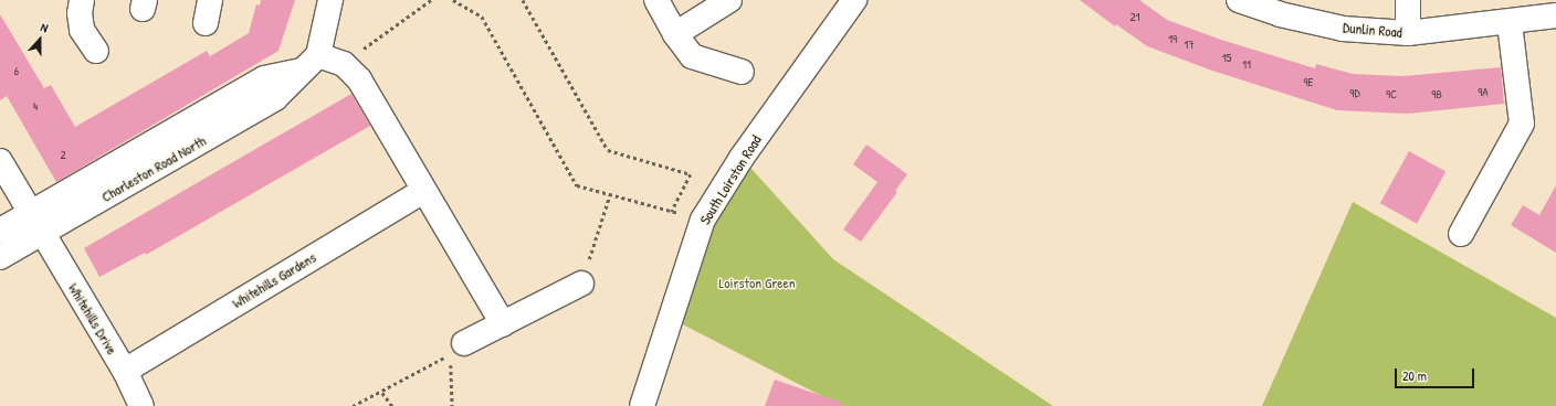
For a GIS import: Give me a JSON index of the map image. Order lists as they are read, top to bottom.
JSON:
{
  "streets": {
    "street": [
      "Dunlin Road",
      "Charleston Road North",
      "South Loirston Road",
      "Whitehills Gardens",
      "Whitehills Drive"
    ]
  },
  "crossings": [
    ["Charleston Road North", "Whitehills Drive"],
    ["Whitehills Gardens", "Whitehills Drive"]
  ],
  "parks": ["Loirston Green"],
  "house_numbers": [
    "21",
    "19",
    "17",
    "15",
    "11",
    "6",
    "9E",
    "9A",
    "9D",
    "9C",
    "9B",
    "4",
    "2"
  ],
  "scale_bar": "20 m",
  "north": "top"
}
